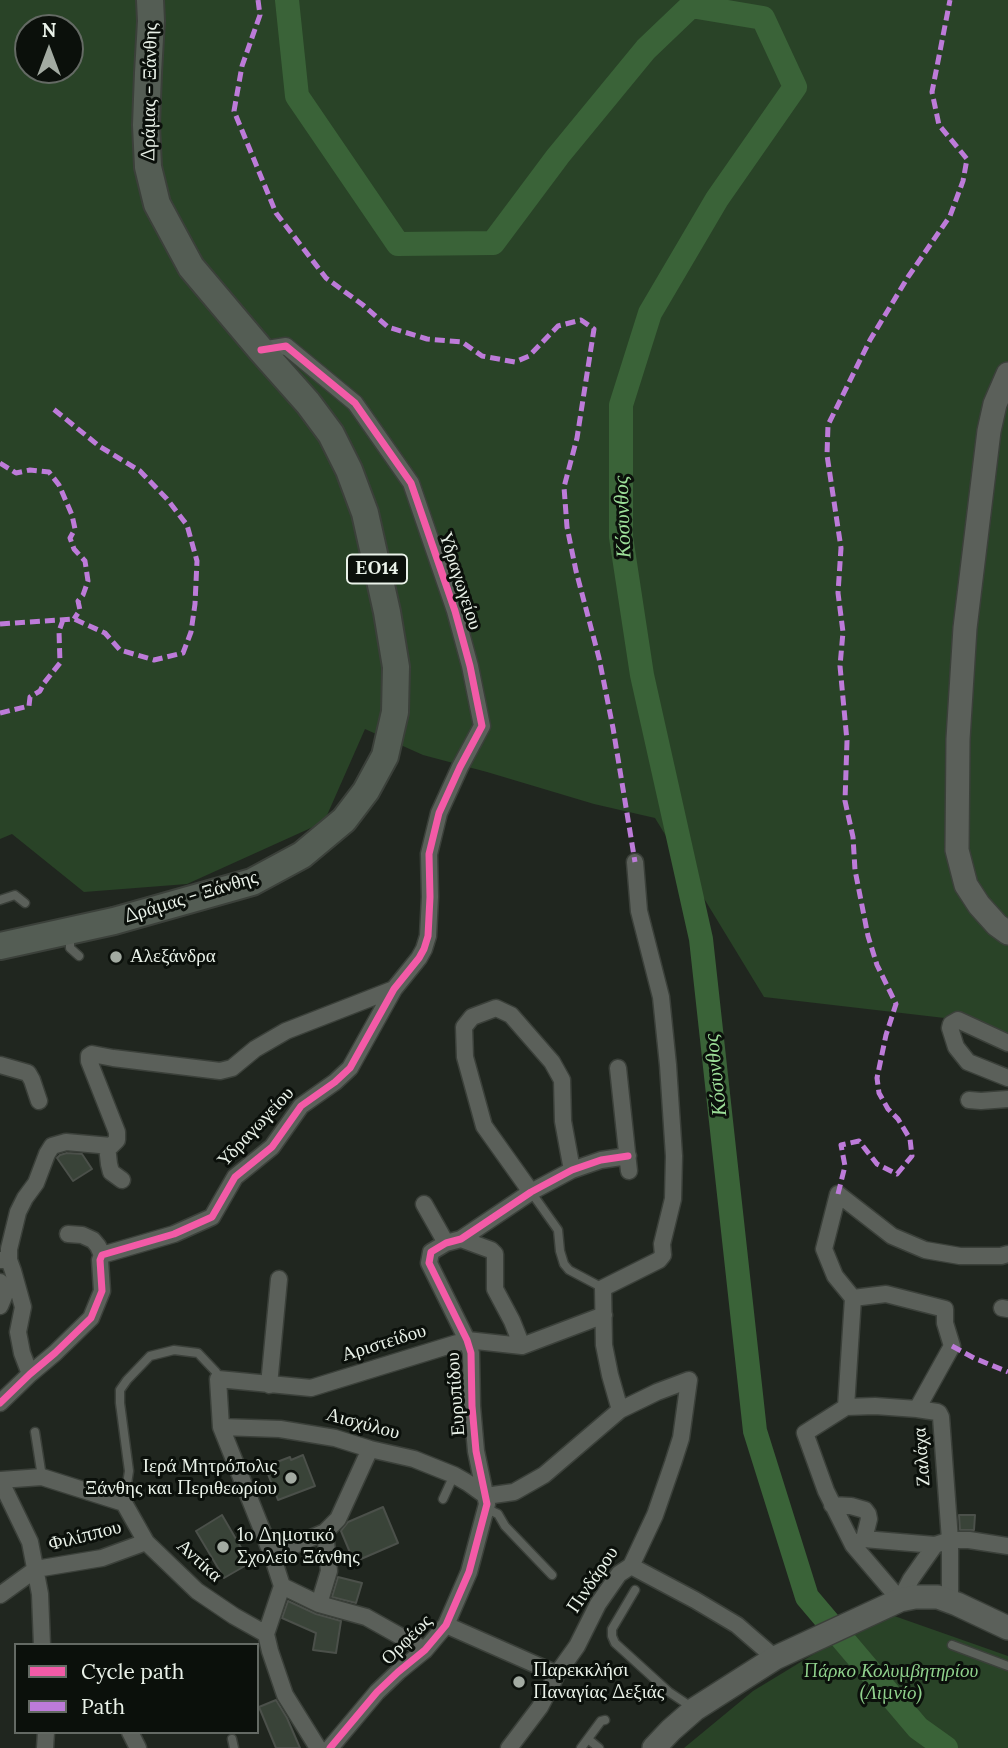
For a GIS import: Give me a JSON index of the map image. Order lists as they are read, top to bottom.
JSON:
{
  "streets": {
    "main road": ["Δράμας - Ξάνθης", "ΕΟ14"],
    "street": [
      "Υδραγωγείου",
      "Αριστείδου",
      "Ευρυπίδου",
      "Αισχύλου",
      "Ζαλάχα",
      "Φιλίππου",
      "Αντίκα",
      "Πινδάρου",
      "Ορφέως"
    ]
  },
  "crossings": [
    ["Δράμας - Ξάνθης", "Υδραγωγείου"],
    ["Αριστείδου", "Ευρυπίδου"],
    ["Ευρυπίδου", "Αισχύλου"],
    ["Ευρυπίδου", "Ορφέως"],
    ["Αισχύλου", "Ορφέως"],
    ["Φιλίππου", "Αντίκα"]
  ],
  "water": ["Κόσυνθος"],
  "parks": ["Πάρκο Κολυμβητηρίου (Λιμνίο)"],
  "places": [
    "Αλεξάνδρα",
    "Ιερά Μητρόπολις Ξάνθης και Περιθεωρίου",
    "1ο Δημοτικό Σχολείο Ξάνθης",
    "Παρεκκλήσι Παναγίας Δεξιάς"
  ],
  "legend": ["Cycle path", "Path"],
  "north": "top"
}
